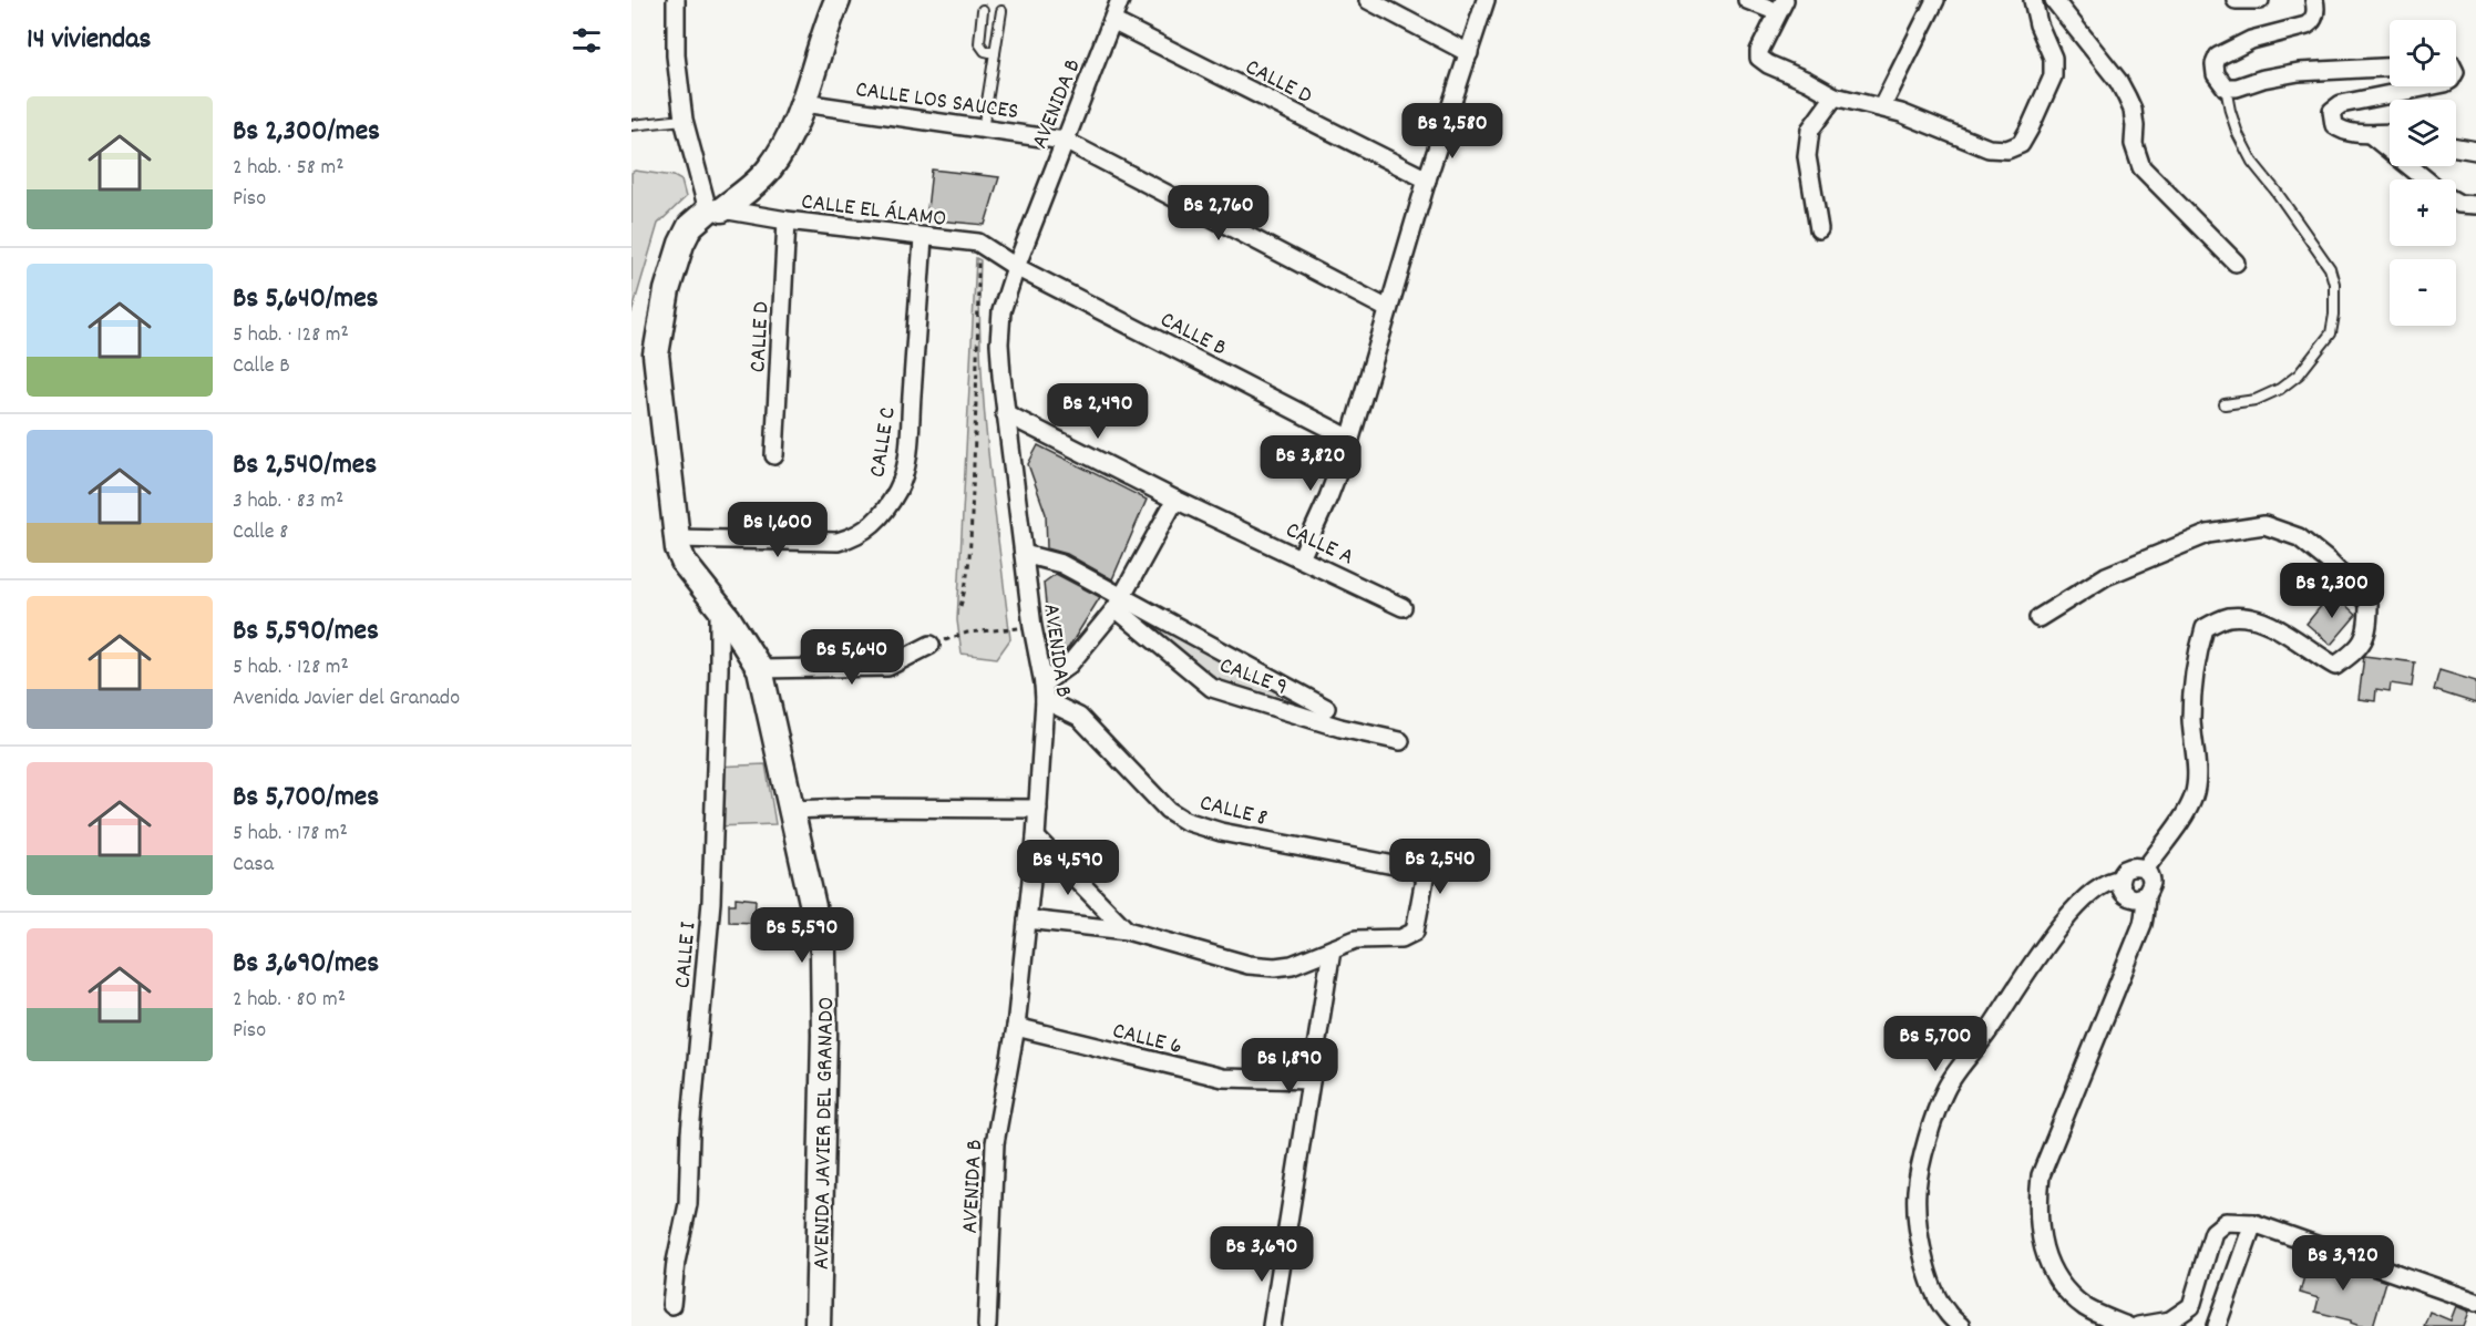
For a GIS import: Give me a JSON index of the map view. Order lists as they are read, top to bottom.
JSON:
{
  "streets": {
    "street": [
      "CALLE D",
      "CALLE LOS SAUCES",
      "AVENIDA B",
      "CALLE EL ÁLAMO",
      "CALLE B",
      "CALLE C",
      "CALLE A",
      "CALLE 9",
      "CALLE 8",
      "CALLE I",
      "CALLE 6",
      "AVENIDA JAVIER DEL GRANADO"
    ]
  },
  "crossings": [
    ["CALLE D", "AVENIDA B"],
    ["CALLE D", "CALLE EL ÁLAMO"],
    ["CALLE LOS SAUCES", "AVENIDA B"],
    ["CALLE LOS SAUCES", "AVENIDA JAVIER DEL GRANADO"],
    ["AVENIDA B", "CALLE EL ÁLAMO"],
    ["AVENIDA B", "CALLE B"],
    ["AVENIDA B", "CALLE A"],
    ["AVENIDA B", "CALLE 8"],
    ["AVENIDA B", "CALLE 6"],
    ["CALLE EL ÁLAMO", "CALLE B"],
    ["CALLE EL ÁLAMO", "CALLE C"],
    ["CALLE EL ÁLAMO", "AVENIDA JAVIER DEL GRANADO"],
    ["CALLE C", "AVENIDA JAVIER DEL GRANADO"],
    ["CALLE I", "AVENIDA JAVIER DEL GRANADO"]
  ],
  "page": {
    "heading": "14 viviendas",
    "map_buttons": ["+", "−"],
    "list": [
      {
        "name": "Bs 2,300/mes",
        "note": "2 hab. · 58 m² · Piso"
      },
      {
        "name": "Bs 5,640/mes",
        "note": "5 hab. · 128 m² · Calle B"
      },
      {
        "name": "Bs 2,540/mes",
        "note": "3 hab. · 83 m² · Calle 8"
      },
      {
        "name": "Bs 5,590/mes",
        "note": "5 hab. · 128 m² · Avenida Javier del Granado"
      },
      {
        "name": "Bs 5,700/mes",
        "note": "5 hab. · 178 m² · Casa"
      },
      {
        "name": "Bs 3,690/mes",
        "note": "2 hab. · 80 m² · Piso"
      }
    ],
    "price": [
      "Bs 2,580",
      "Bs 2,760",
      "Bs 2,490",
      "Bs 3,820",
      "Bs 1,600",
      "Bs 2,300",
      "Bs 5,640",
      "Bs 2,540",
      "Bs 4,590",
      "Bs 5,590",
      "Bs 5,700",
      "Bs 1,890",
      "Bs 3,690",
      "Bs 3,920"
    ]
  }
}
